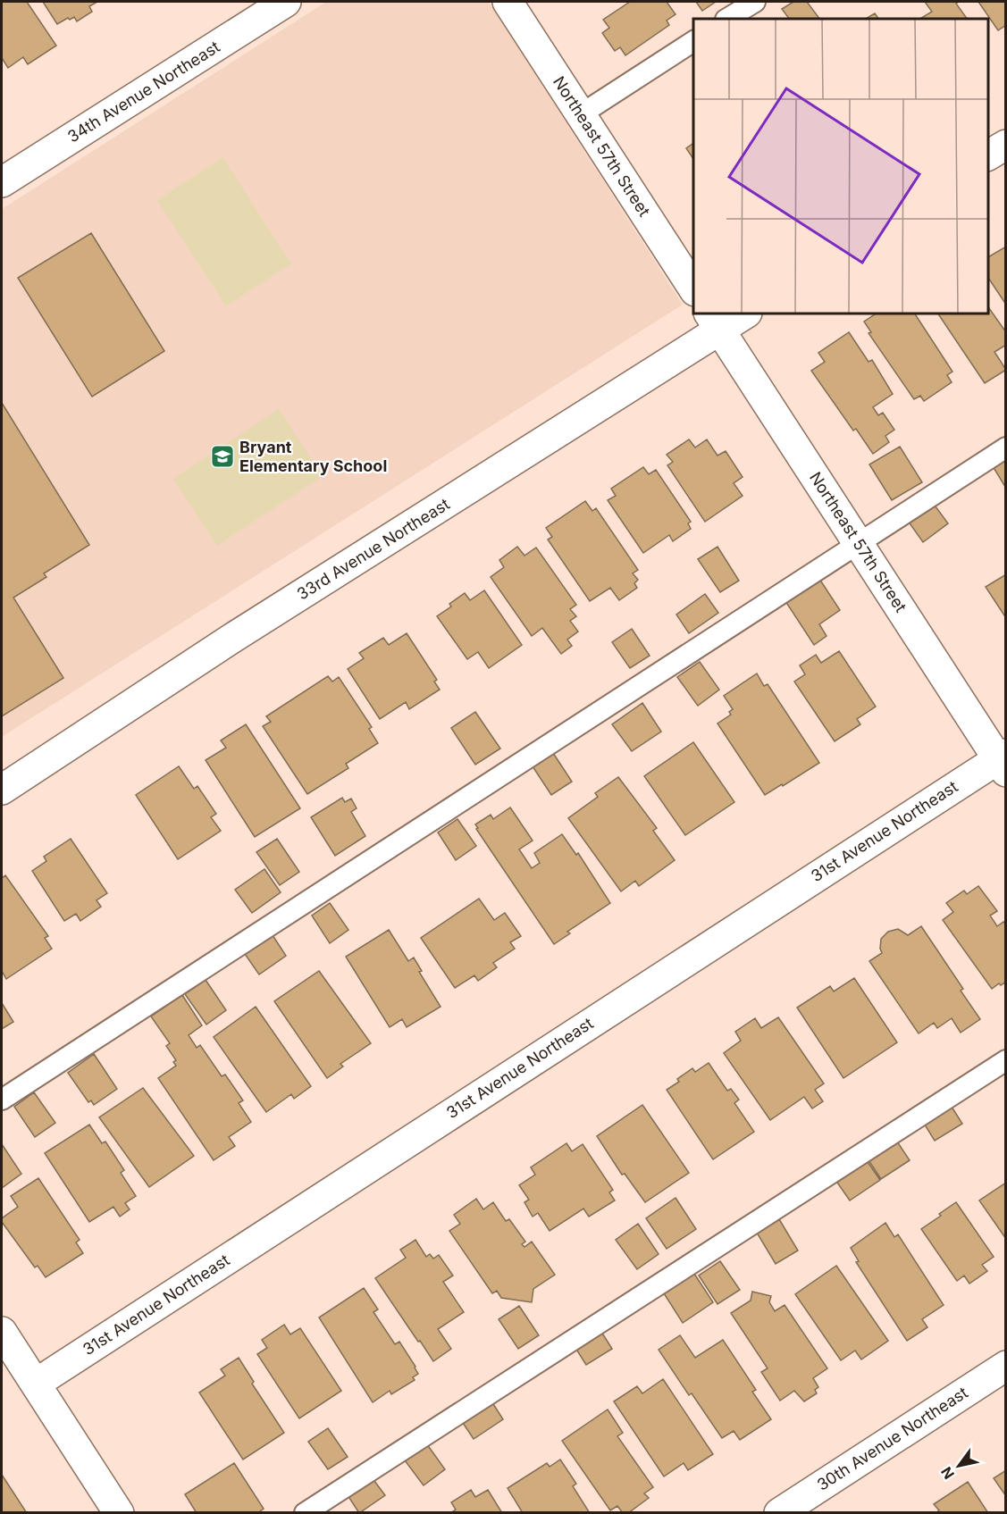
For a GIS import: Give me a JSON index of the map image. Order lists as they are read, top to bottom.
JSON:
{
  "streets": {
    "street": [
      "34th Avenue Northeast",
      "Northeast 57th Street",
      "33rd Avenue Northeast",
      "31st Avenue Northeast",
      "30th Avenue Northeast"
    ]
  },
  "crossings": [
    ["Northeast 57th Street", "33rd Avenue Northeast"],
    ["Northeast 57th Street", "31st Avenue Northeast"]
  ],
  "places": {
    "school or university": ["Bryant Elementary School"]
  },
  "north": "bottom left"
}
